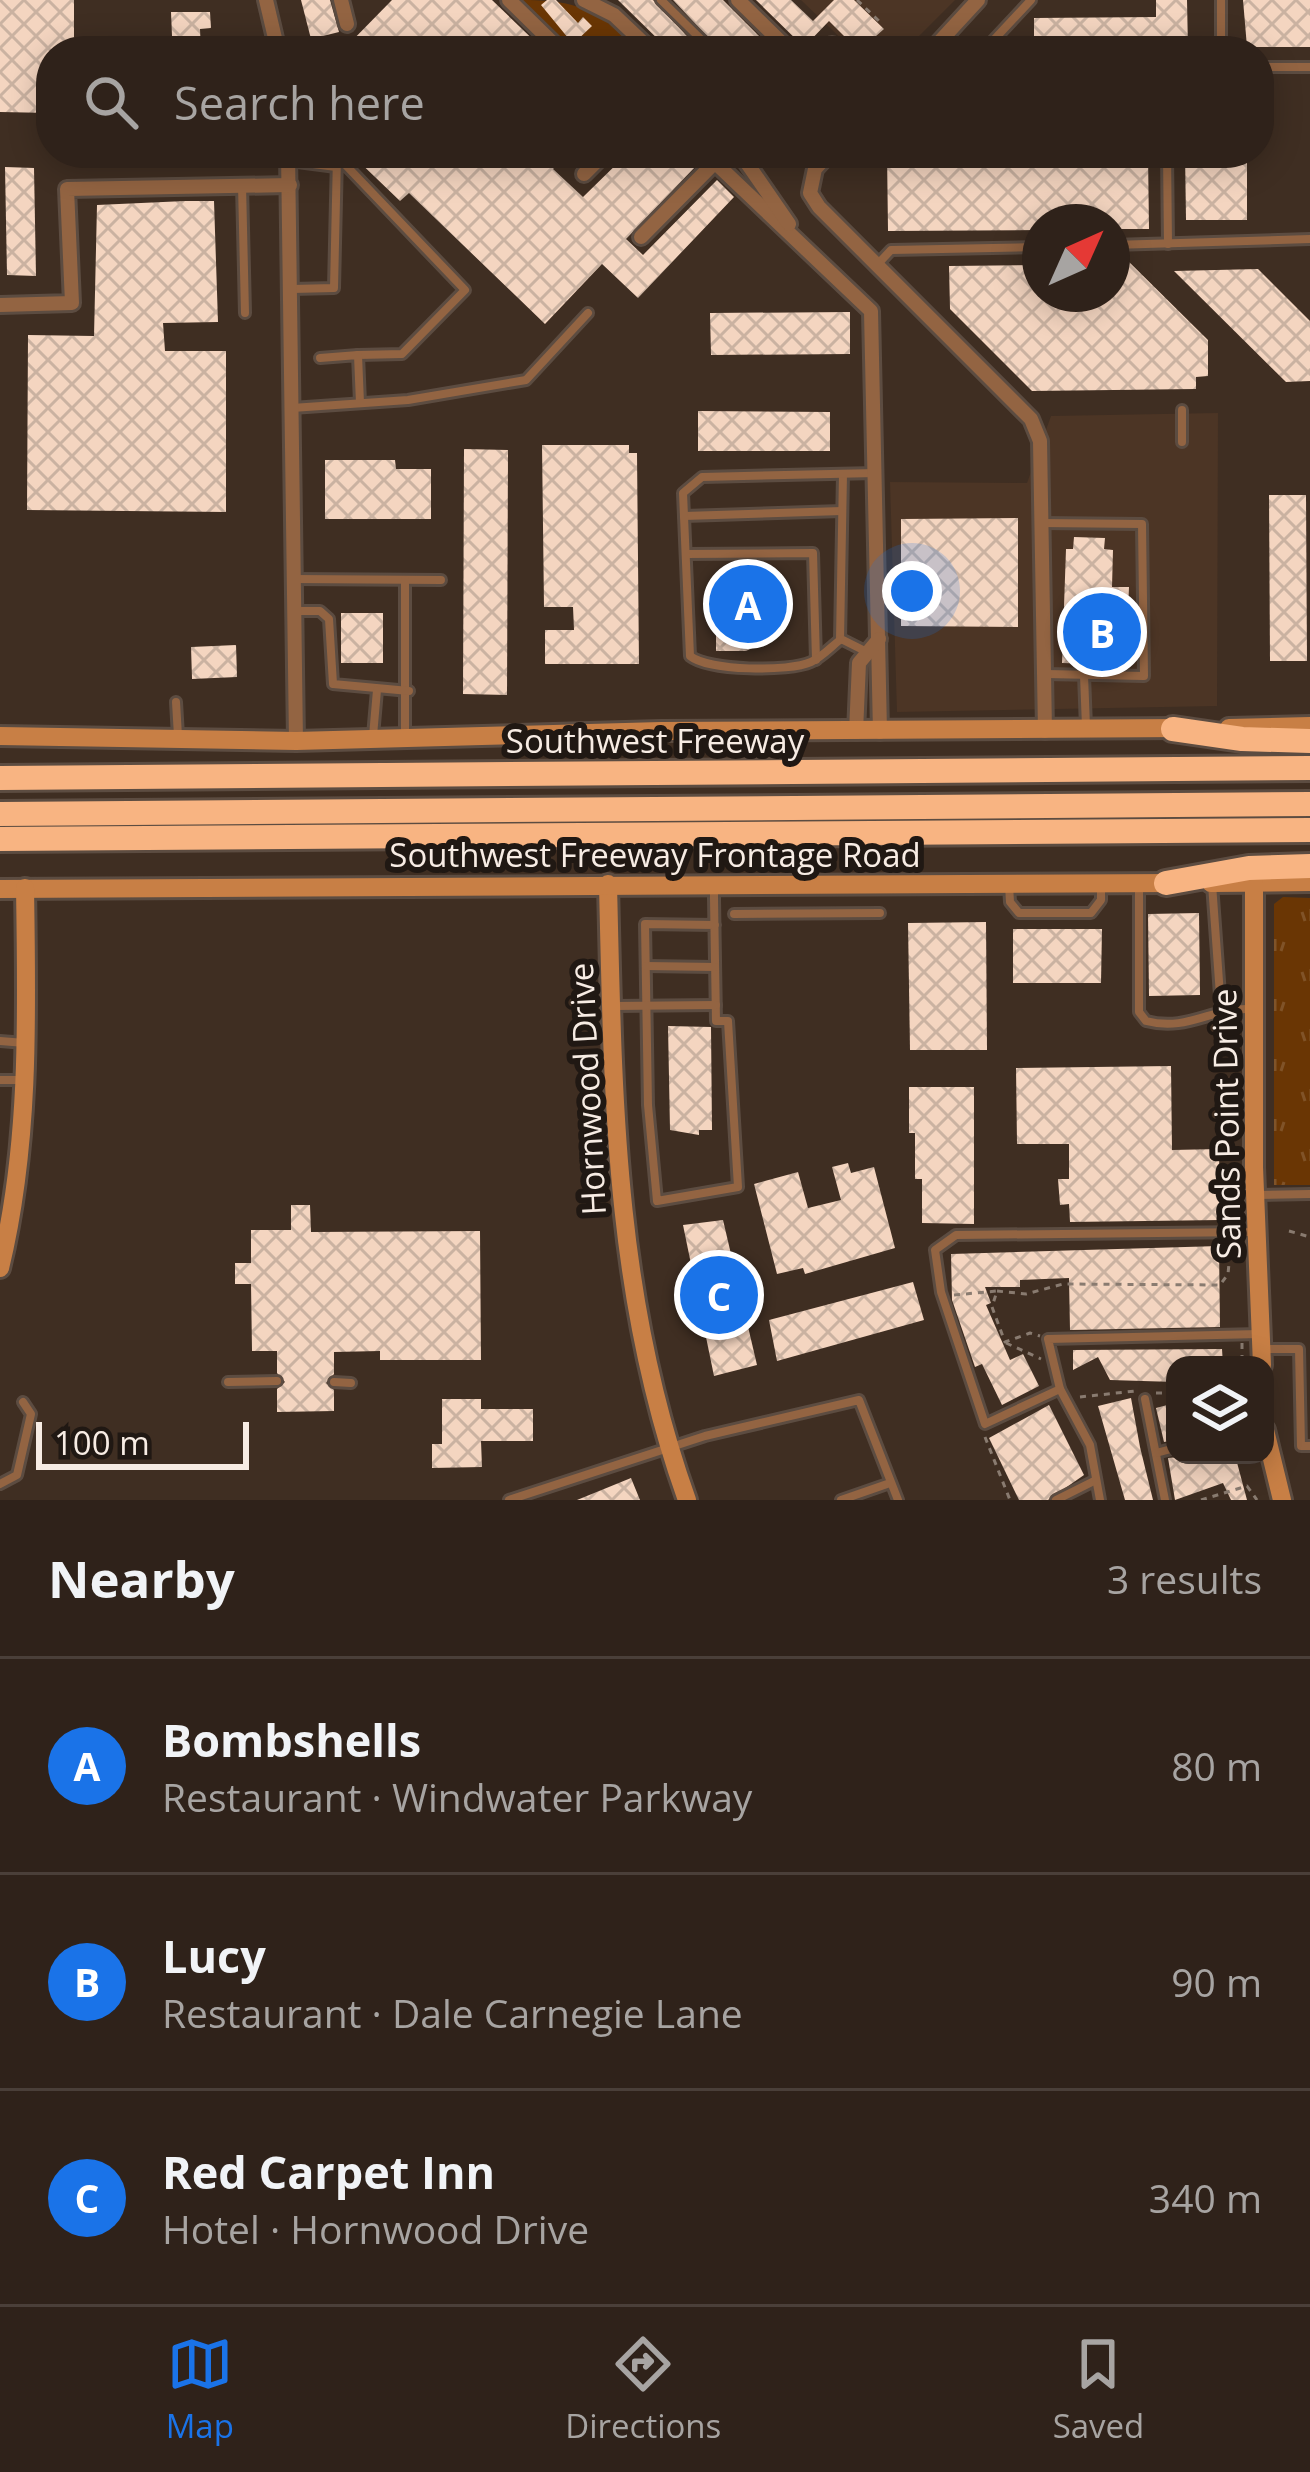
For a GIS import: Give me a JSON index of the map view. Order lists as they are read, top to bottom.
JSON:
{
  "streets": {
    "highway": ["Southwest Freeway"],
    "main road": ["Southwest Freeway Frontage Road", "Hornwood Drive", "Sands Point Drive"]
  },
  "crossings": [
    ["Southwest Freeway Frontage Road", "Hornwood Drive"],
    ["Southwest Freeway Frontage Road", "Sands Point Drive"]
  ],
  "scale_bar": "100 m",
  "north": "top right",
  "page": {
    "search": "Search here",
    "pins": ["A", "B", "C"],
    "scale": "100 m",
    "heading": ["Nearby", "3 results"],
    "list": [
      {
        "mark": "A",
        "name": "Bombshells",
        "note": "Restaurant · Windwater Parkway",
        "value": "80 m"
      },
      {
        "mark": "B",
        "name": "Lucy",
        "note": "Restaurant · Dale Carnegie Lane",
        "value": "90 m"
      },
      {
        "mark": "C",
        "name": "Red Carpet Inn",
        "note": "Hotel · Hornwood Drive",
        "value": "340 m"
      }
    ],
    "nav": ["Map", "Directions", "Saved"]
  }
}
